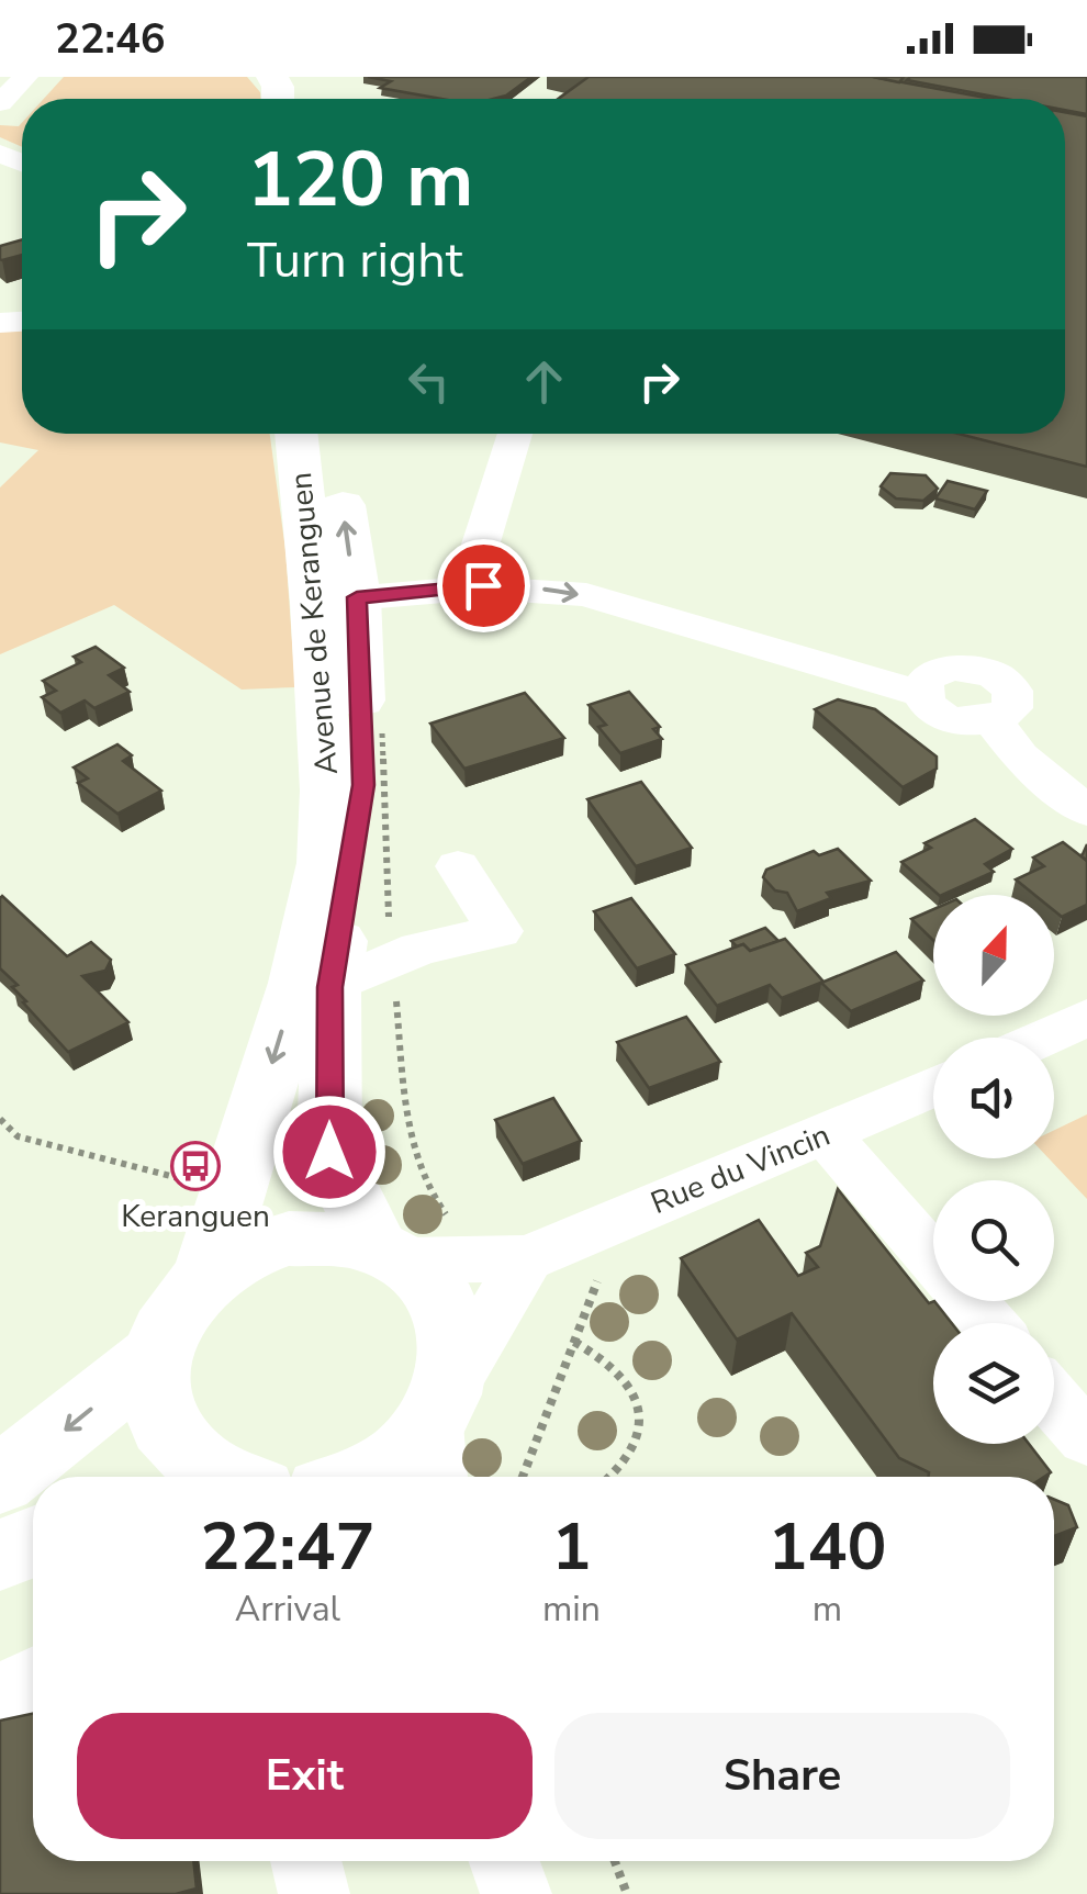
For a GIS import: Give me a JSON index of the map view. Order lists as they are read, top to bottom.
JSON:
{
  "streets": {
    "main road": ["Avenue de Keranguen"],
    "street": ["Rue du Vincin"]
  },
  "crossings": [
    ["Avenue de Keranguen", "Rue du Vincin"]
  ],
  "places": {
    "bus stop": ["Keranguen"]
  },
  "north": "top",
  "page": {
    "status": "22:46",
    "turn": ["120 m", "Turn right"],
    "eta": [
      "22:47",
      "Arrival",
      "1",
      "min",
      "140",
      "m"
    ],
    "buttons": ["Exit", "Share"]
  }
}
